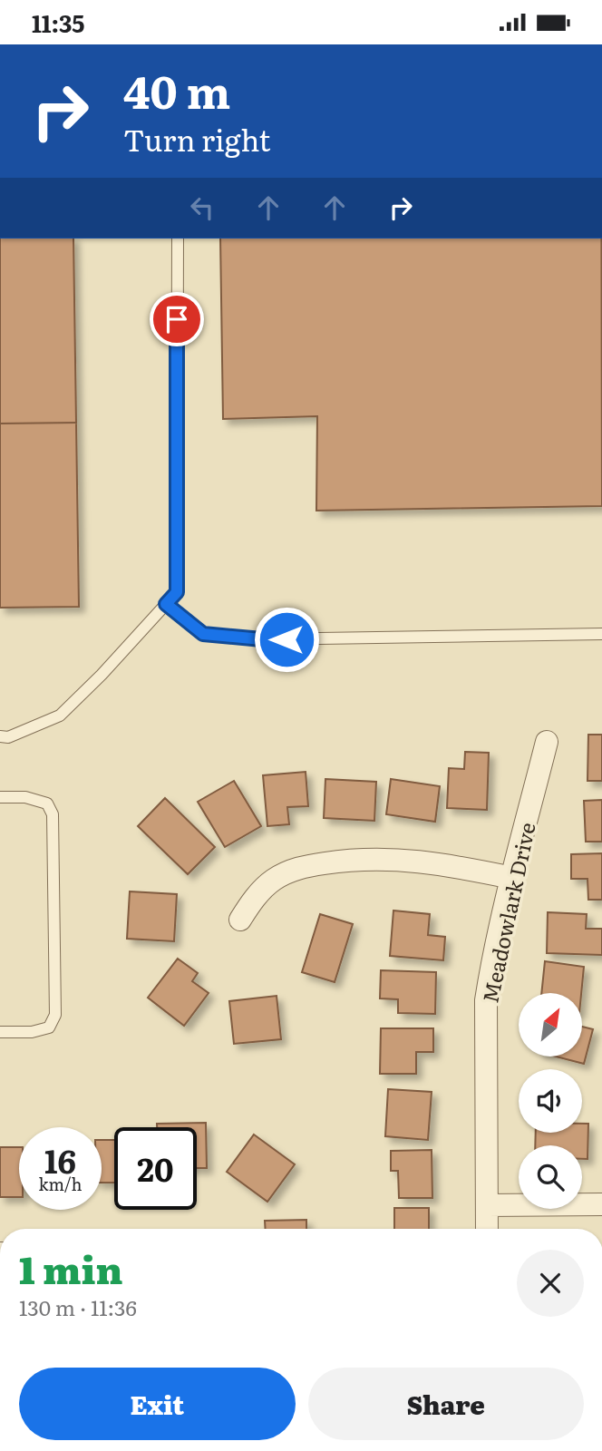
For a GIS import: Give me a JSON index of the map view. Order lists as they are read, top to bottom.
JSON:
{
  "streets": {
    "street": ["Meadowlark Drive"]
  },
  "north": "top right",
  "page": {
    "status": "11:35",
    "turn": ["40 m", "Turn right"],
    "speed": "16 km/h",
    "limit": "20",
    "heading": ["1 min", "130 m · 11:36"],
    "buttons": ["Exit", "Share"]
  }
}
